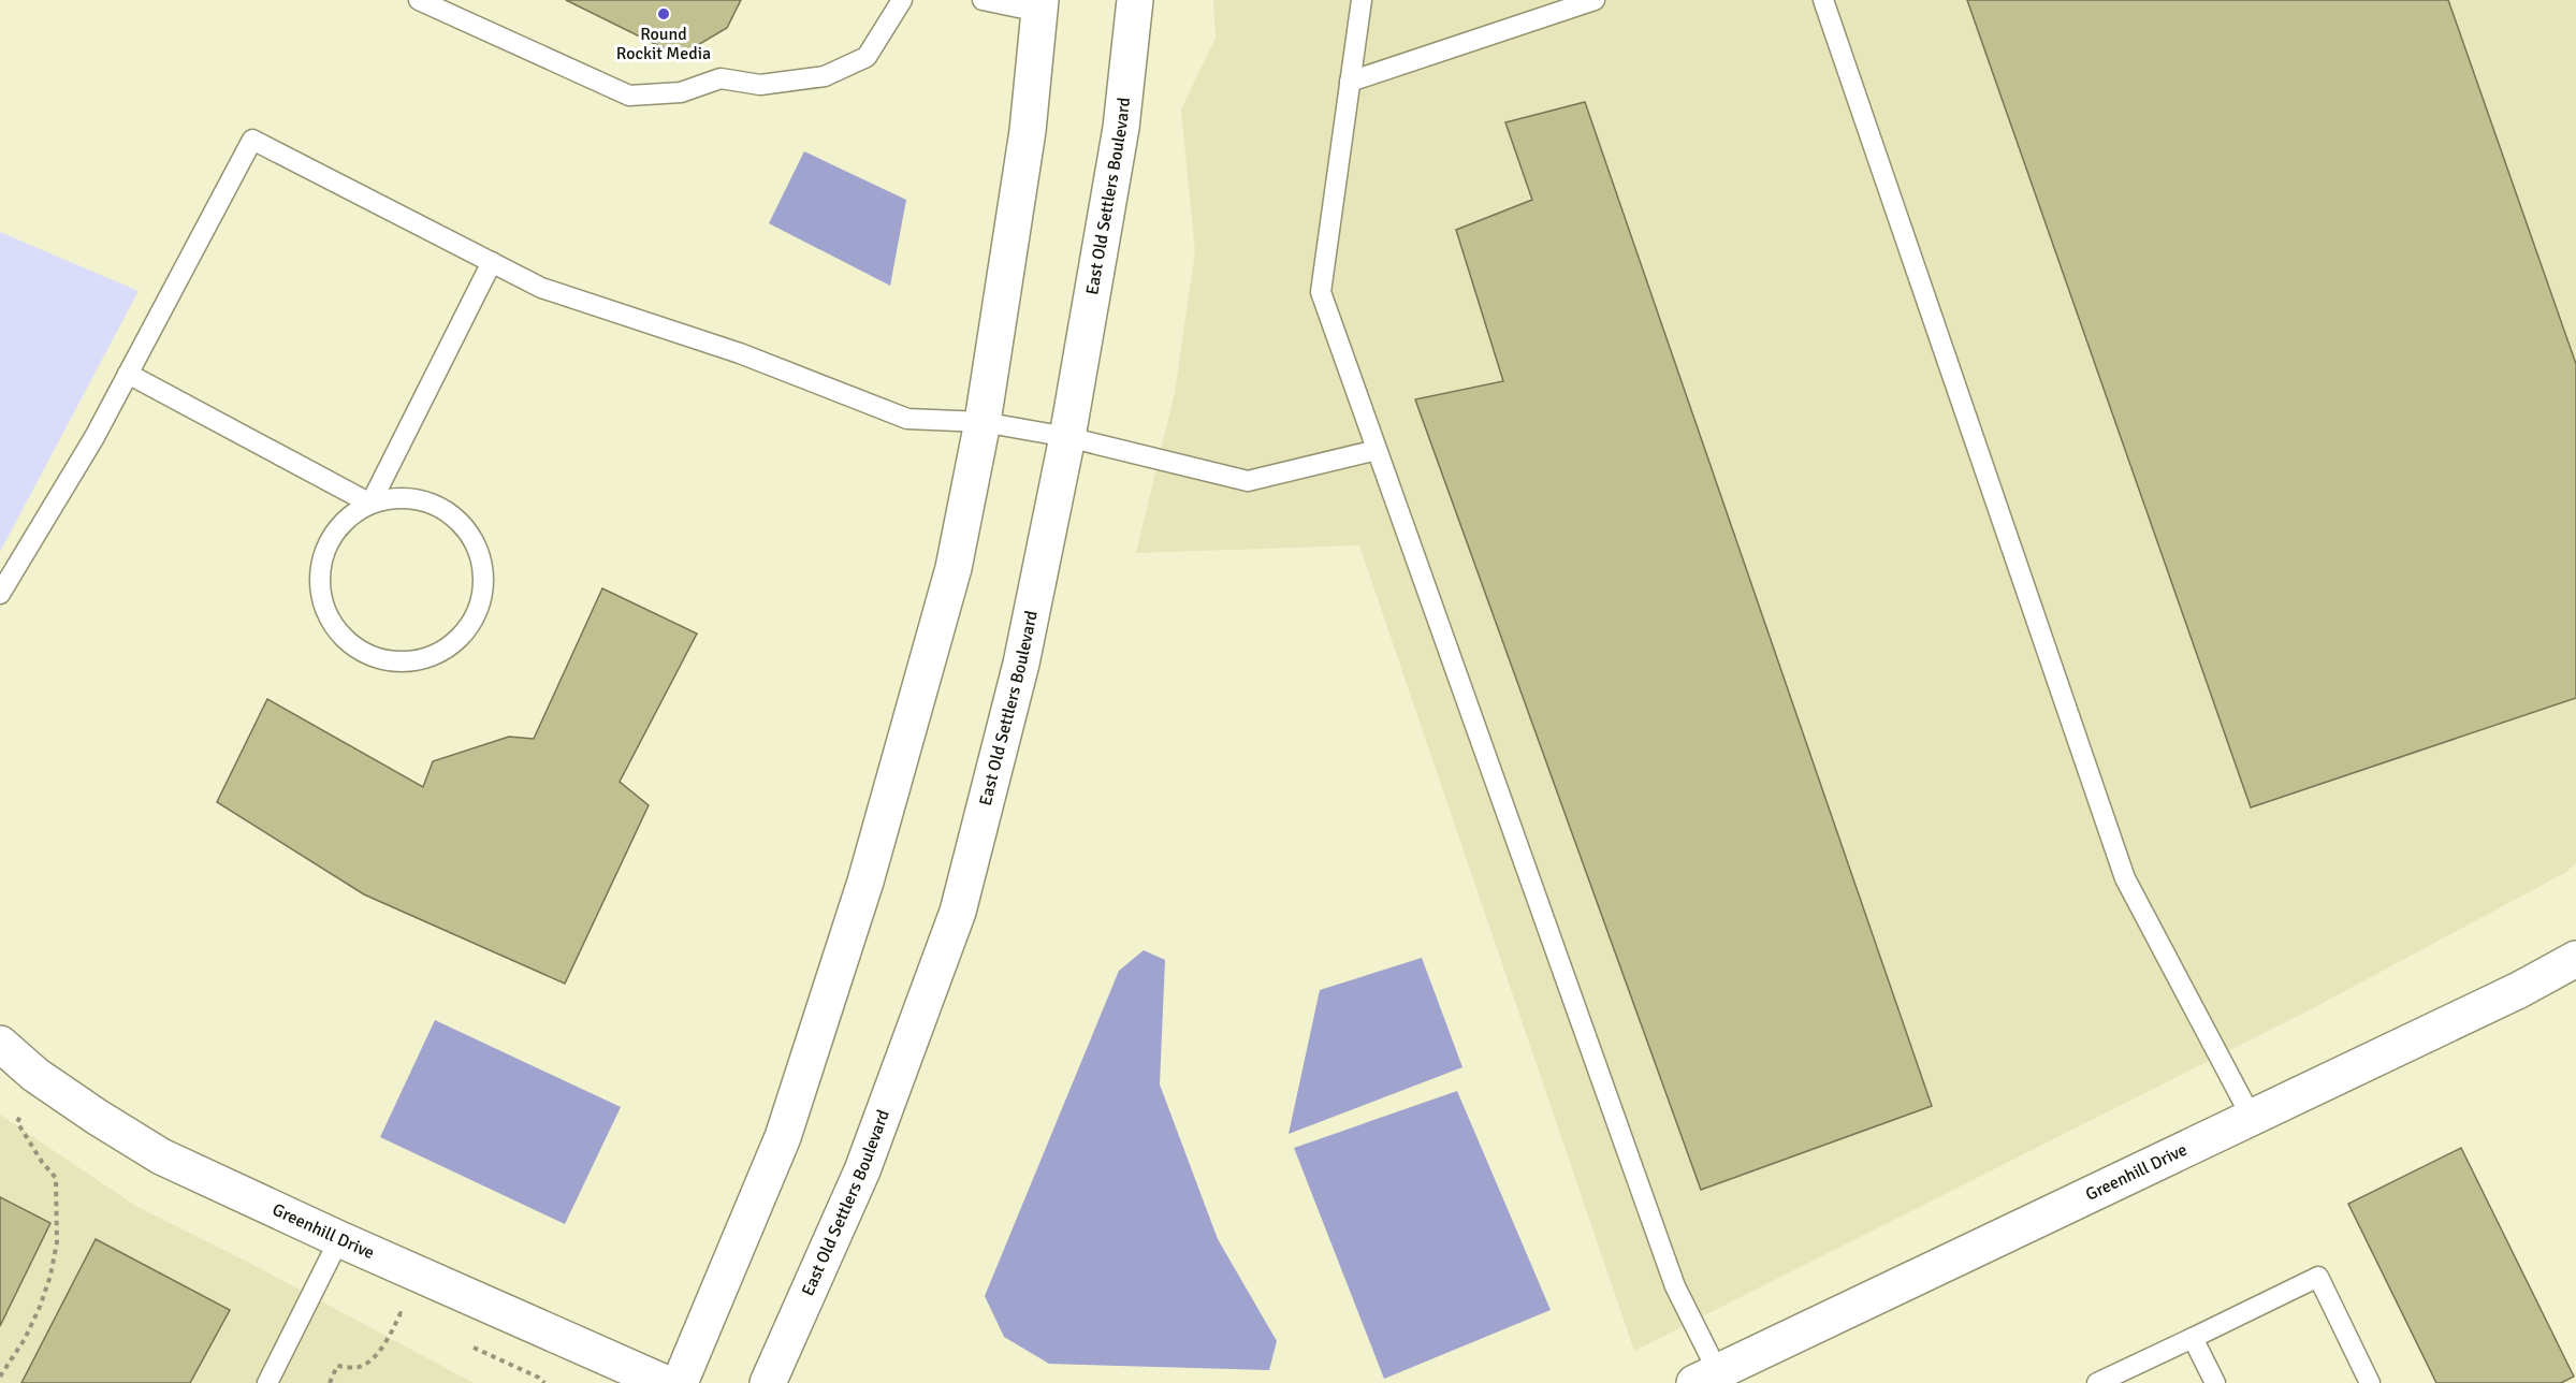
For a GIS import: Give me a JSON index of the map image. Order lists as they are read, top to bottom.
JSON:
{
  "streets": {
    "main road": ["East Old Settlers Boulevard", "Greenhill Drive"]
  },
  "places": ["Round Rockit Media"]
}
